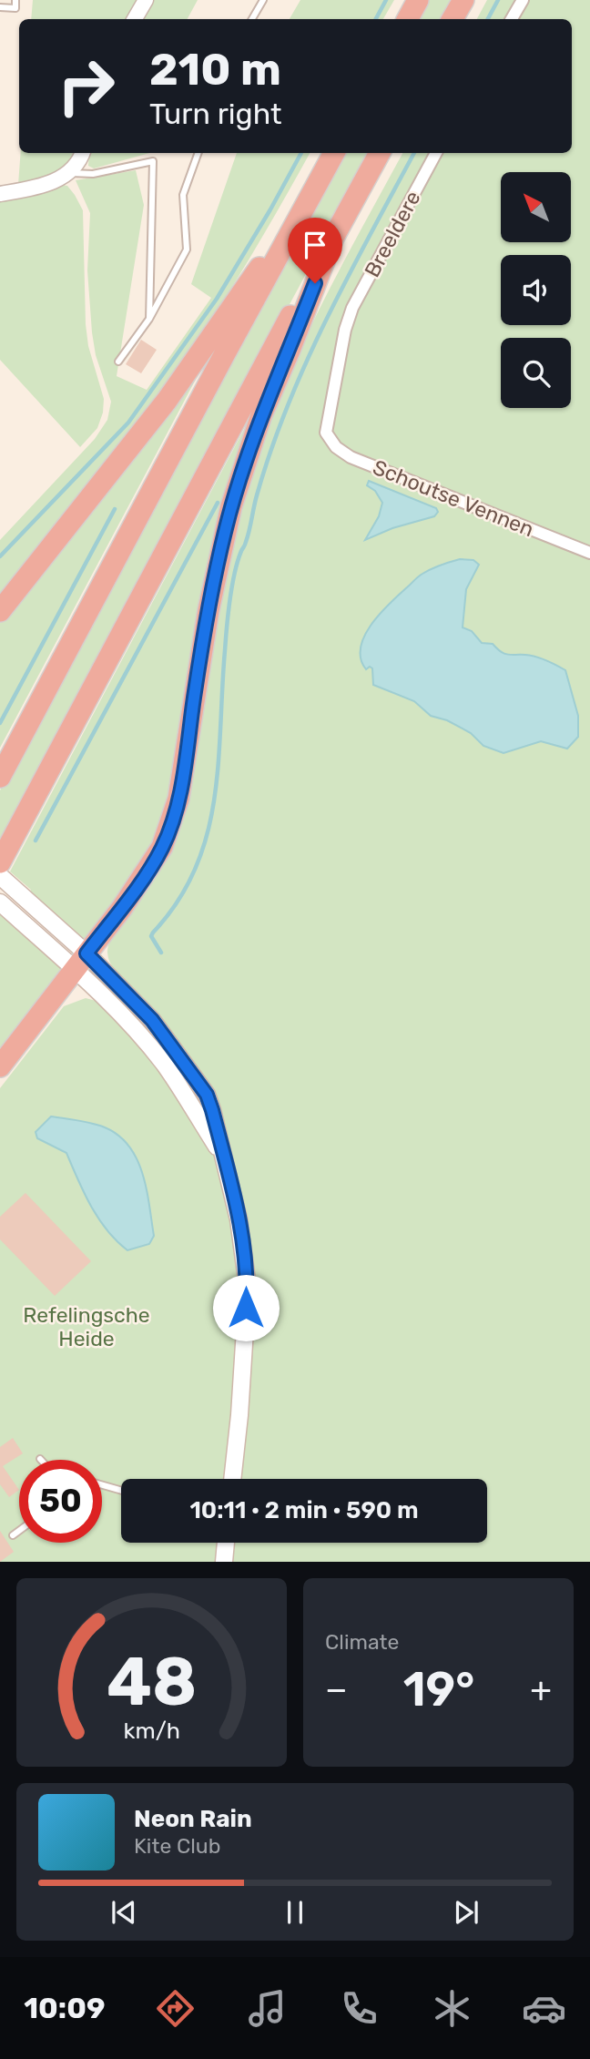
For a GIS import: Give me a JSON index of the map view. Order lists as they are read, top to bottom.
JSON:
{
  "streets": {
    "street": ["Breeldere", "Schoutse Vennen"]
  },
  "crossings": [
    ["Breeldere", "Schoutse Vennen"]
  ],
  "parks": ["Refelingsche Heide"],
  "north": "top left",
  "page": {
    "turn": ["210 m", "Turn right"],
    "limit": "50",
    "trip": "10:11 · 2 min · 590 m",
    "tile": "Climate",
    "heat": ["−", "19°", "+"],
    "song": ["Neon Rain", "Kite Club"],
    "tabs": "10:09",
    "gauge": ["48", "km/h"]
  }
}
